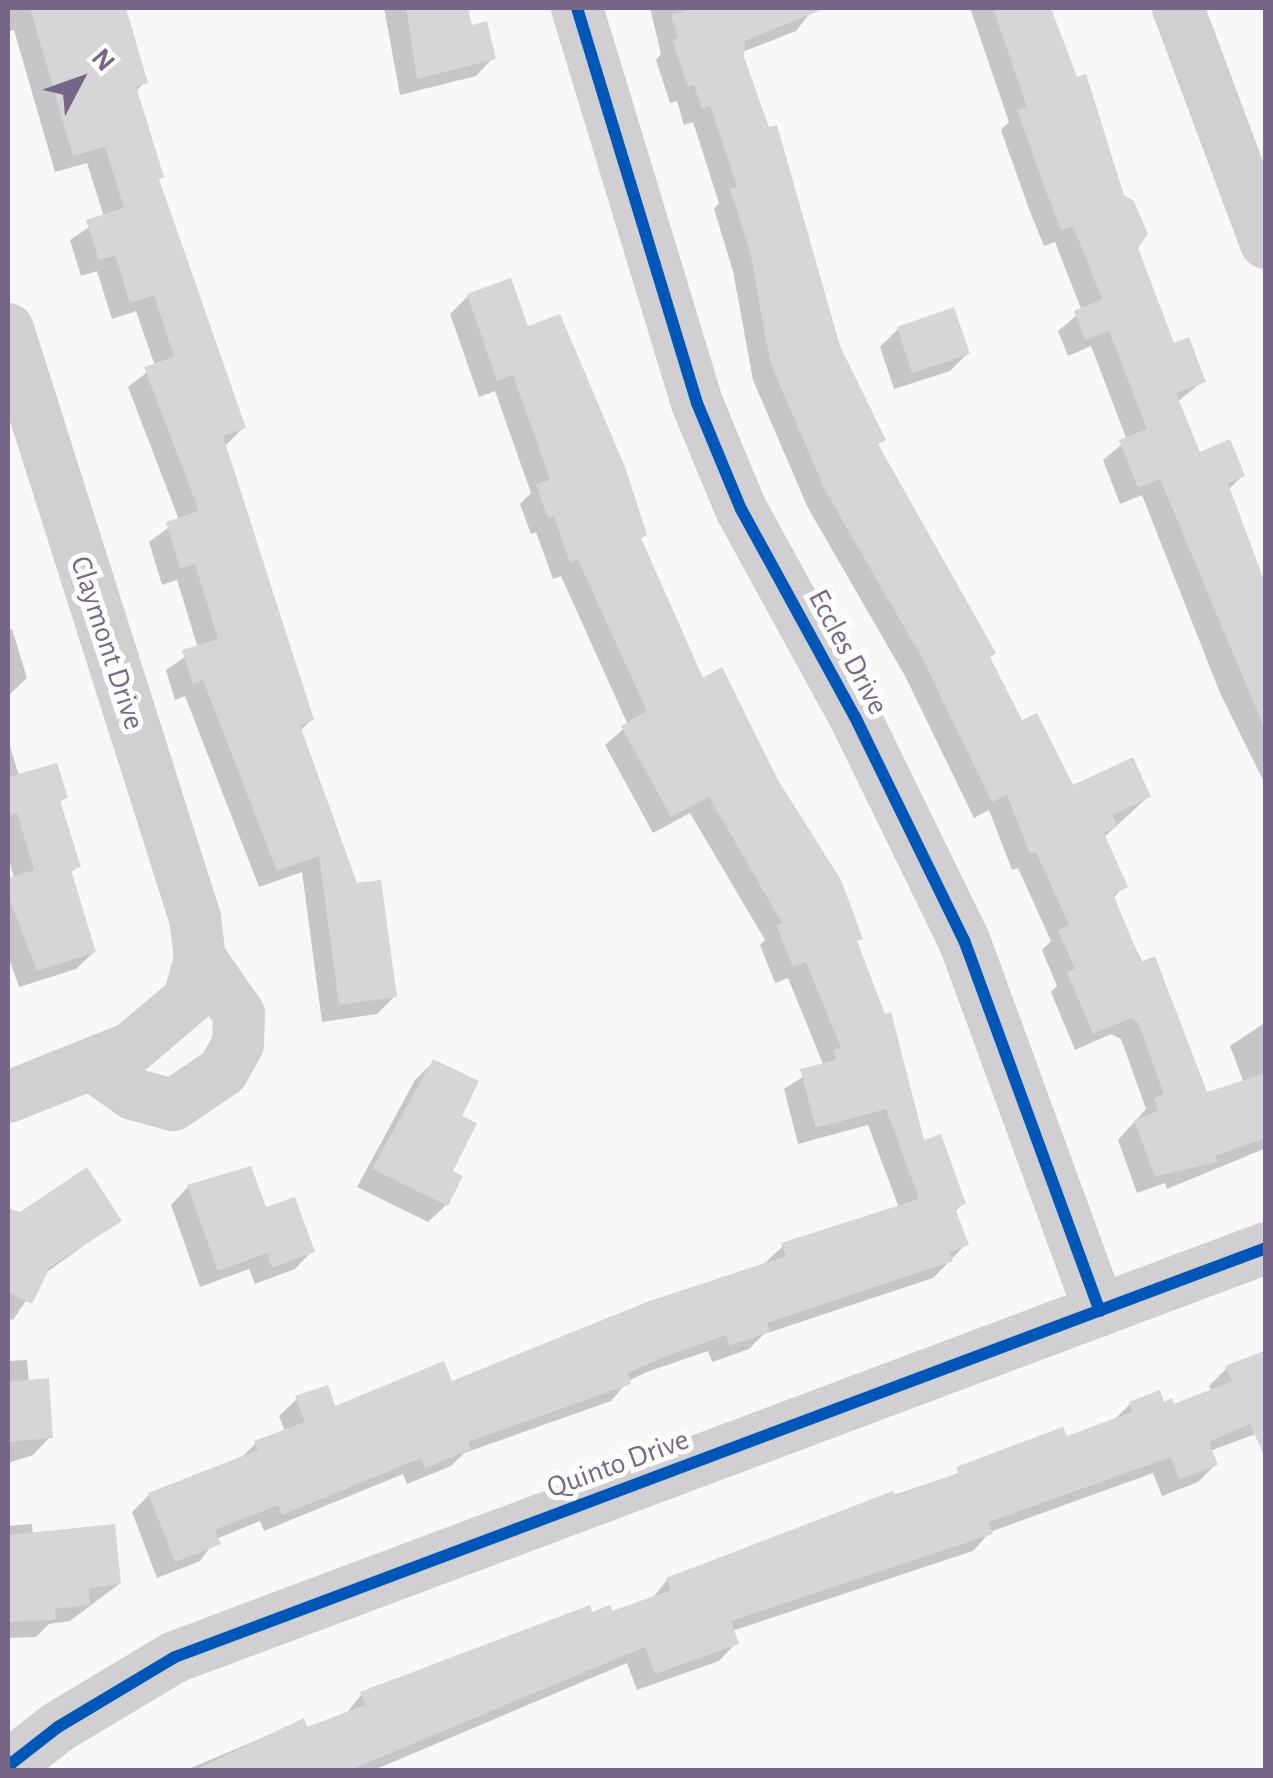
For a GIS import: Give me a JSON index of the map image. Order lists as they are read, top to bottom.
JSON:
{
  "streets": {
    "street": ["Claymont Drive", "Eccles Drive", "Quinto Drive"]
  },
  "crossings": [
    ["Eccles Drive", "Quinto Drive"]
  ],
  "north": "top right"
}
